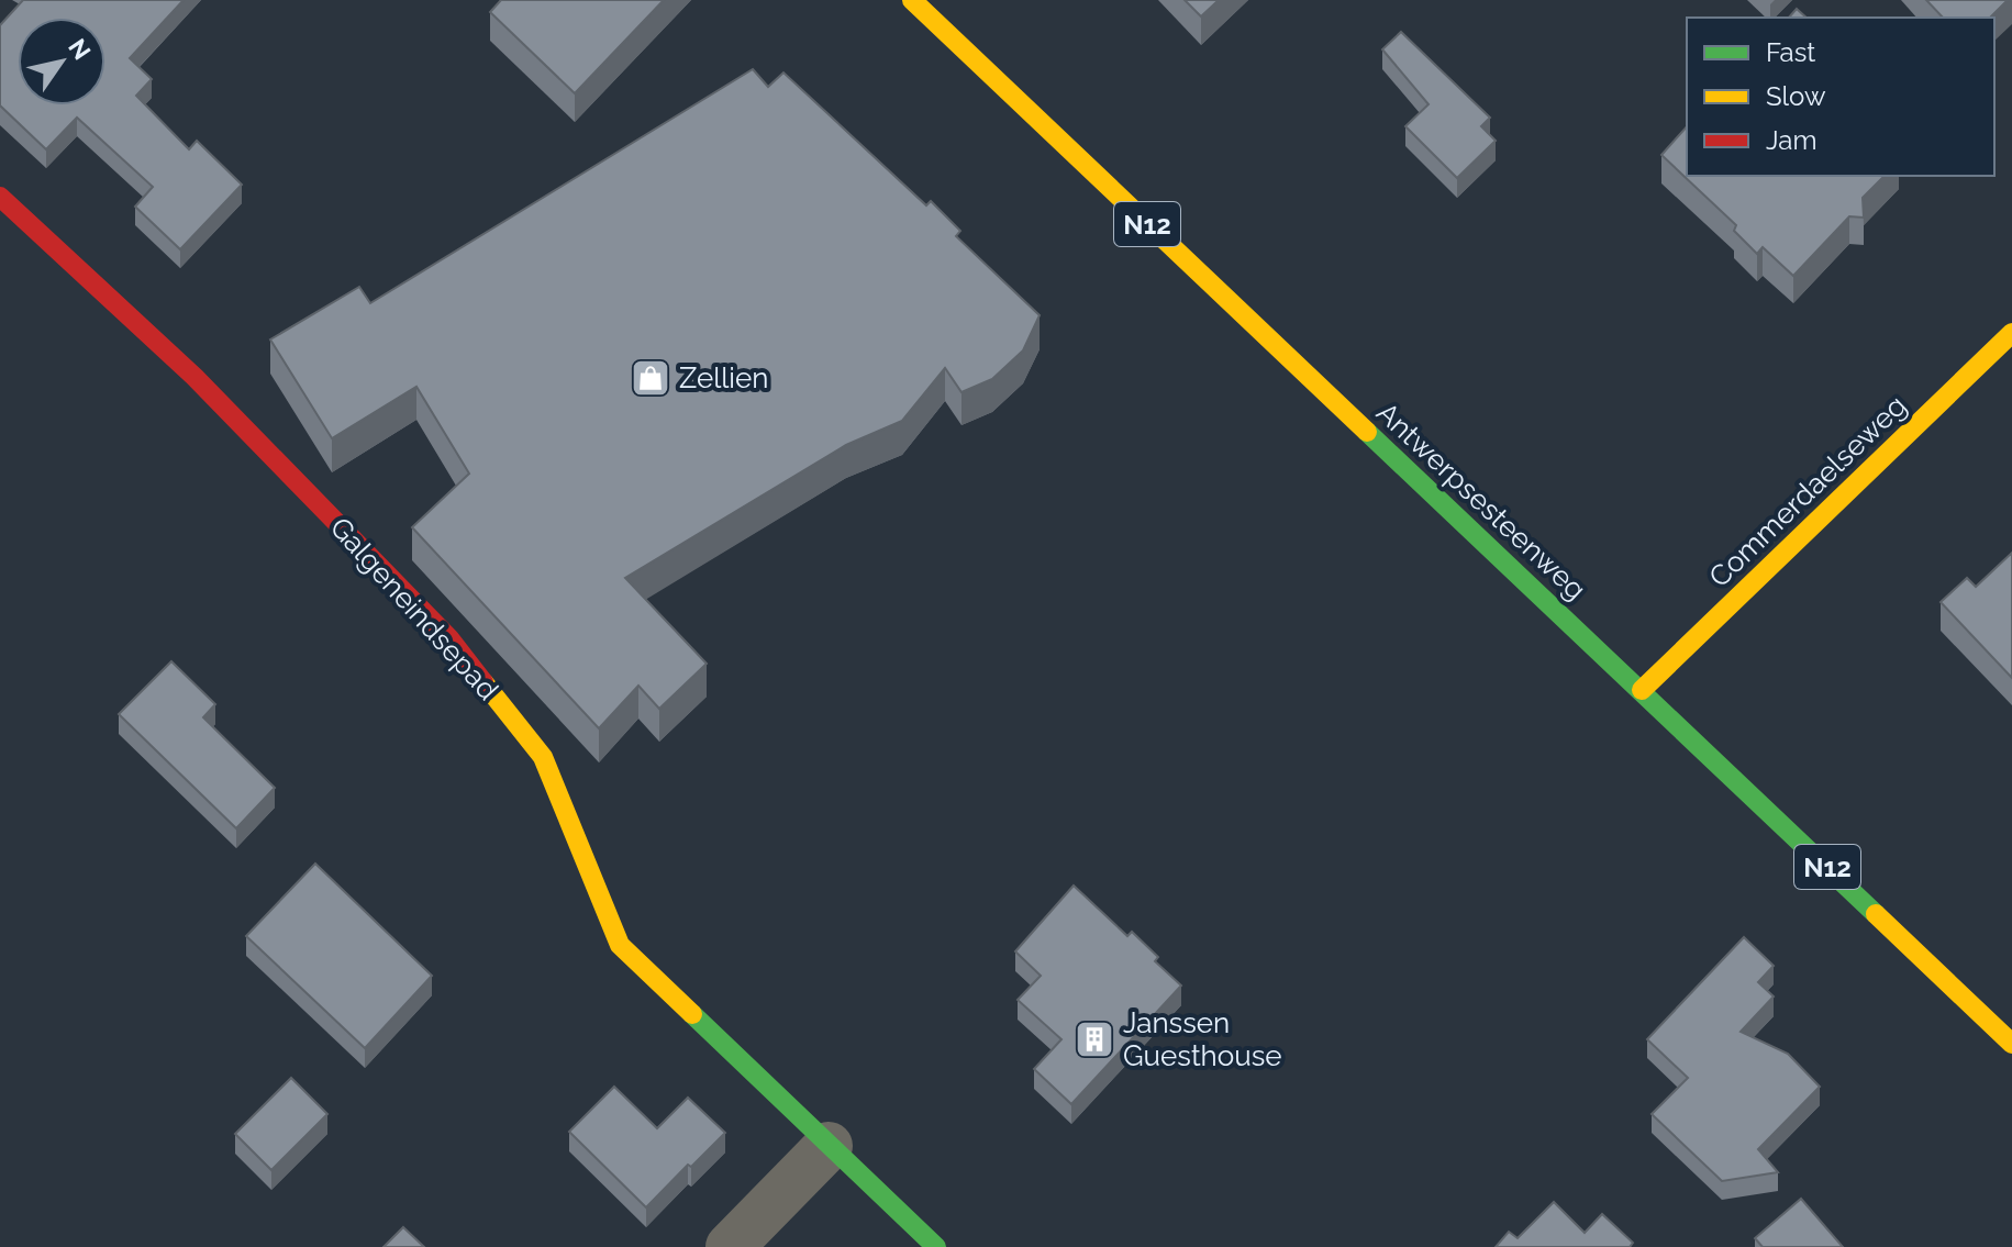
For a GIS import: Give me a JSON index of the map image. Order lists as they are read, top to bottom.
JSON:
{
  "streets": {
    "street": [
      "N12",
      "Commerdaelseweg",
      "Antwerpsesteenweg",
      "Galgeneindsepad"
    ]
  },
  "crossings": [
    ["Commerdaelseweg", "Antwerpsesteenweg"]
  ],
  "places": {
    "shop": ["Zellien"],
    "building": ["Janssen Guesthouse"]
  },
  "legend": ["Fast", "Slow", "Jam"],
  "north": "top right"
}
